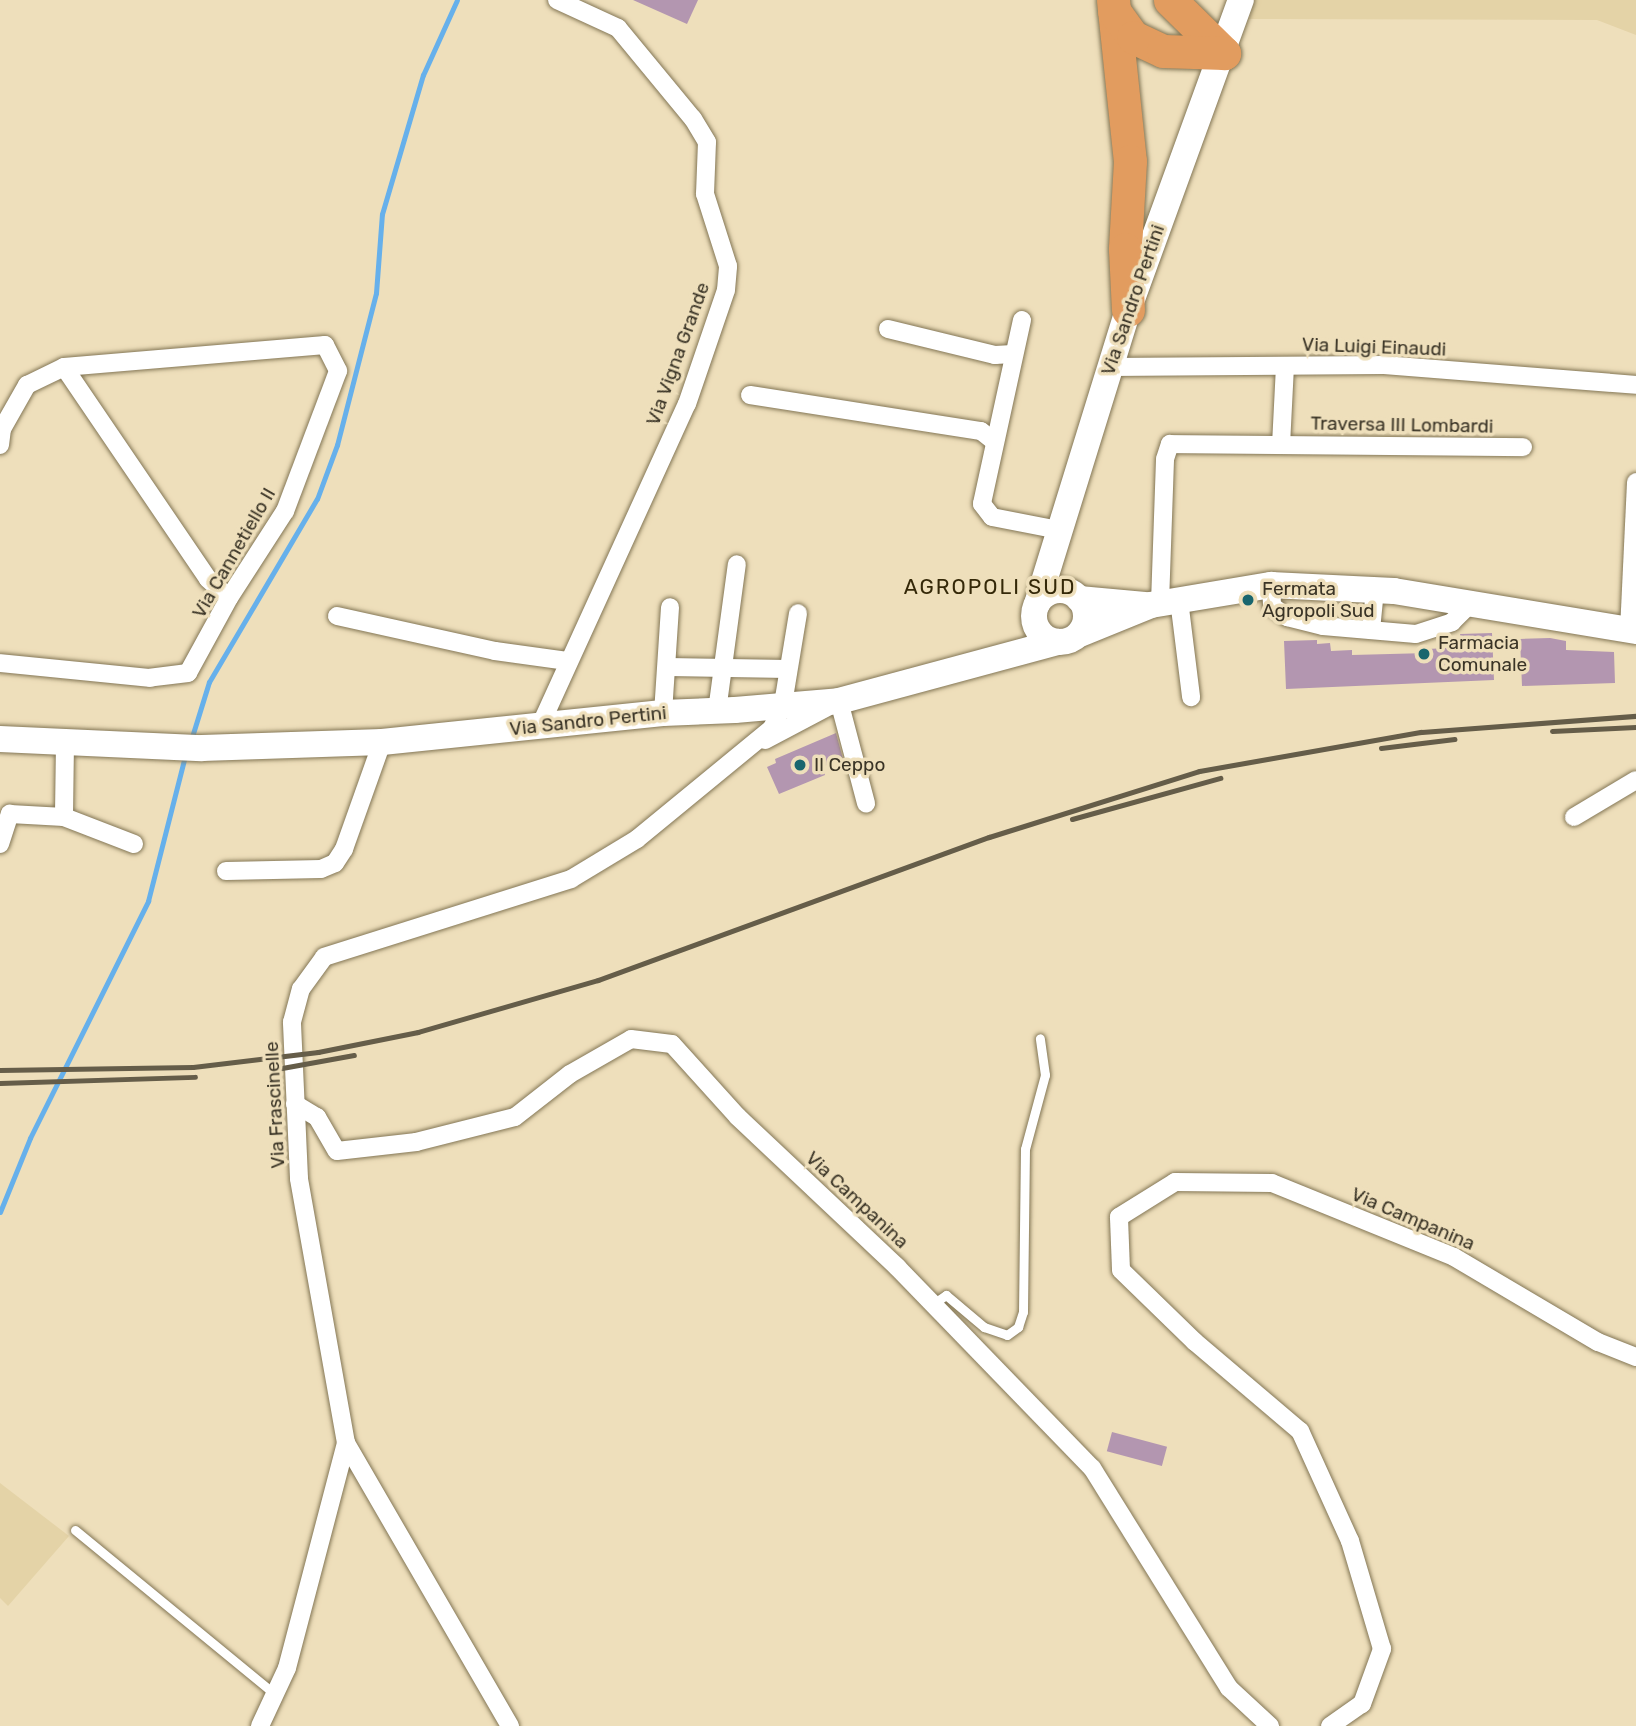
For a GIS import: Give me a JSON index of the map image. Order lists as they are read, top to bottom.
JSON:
{
  "streets": {
    "street": [
      "Via Sandro Pertini",
      "Via Luigi Einaudi",
      "Via Vigna Grande",
      "Traversa III Lombardi",
      "Via Cannetiello II",
      "Via Frascinelle",
      "Via Campanina"
    ]
  },
  "crossings": [
    ["Via Sandro Pertini", "Via Luigi Einaudi"],
    ["Via Sandro Pertini", "Via Vigna Grande"],
    ["Via Sandro Pertini", "Traversa III Lombardi"],
    ["Via Sandro Pertini", "Via Frascinelle"],
    ["Via Luigi Einaudi", "Traversa III Lombardi"],
    ["Via Frascinelle", "Via Campanina"]
  ],
  "districts": ["AGROPOLI SUD"],
  "places": ["Fermata Agropoli Sud", "Farmacia Comunale", "Il Ceppo"]
}
